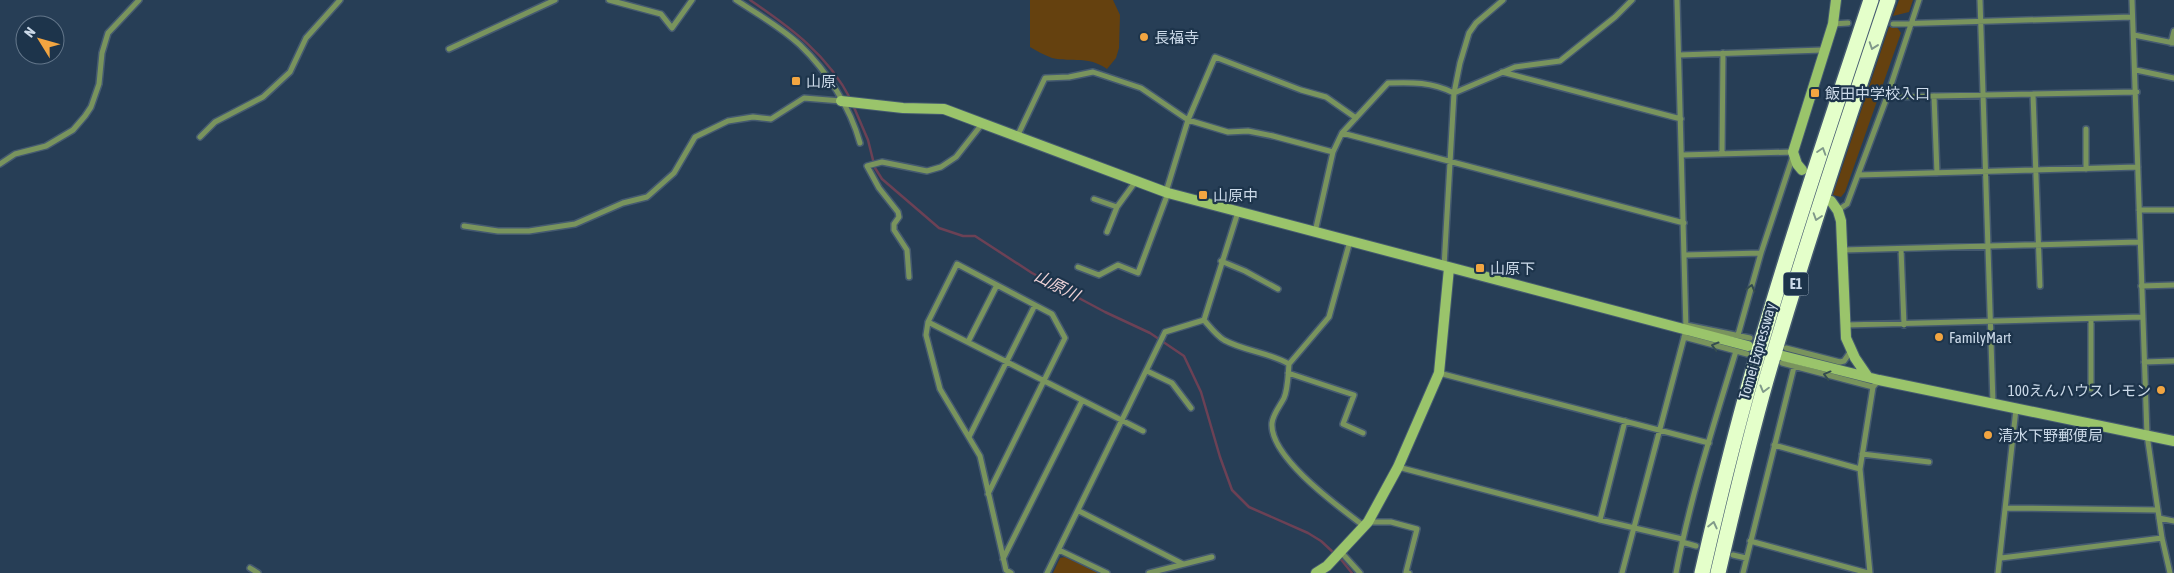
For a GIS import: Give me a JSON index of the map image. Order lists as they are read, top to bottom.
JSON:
{
  "streets": {
    "highway": ["E1", "Tomei Expressway"]
  },
  "water": ["山原川"],
  "places": {
    "other": [
      "長福寺",
      "FamilyMart",
      "100えんハウス レモン",
      "清水下野郵便局"
    ],
    "transit": [
      "山原",
      "飯田中学校入口",
      "山原中",
      "山原下"
    ]
  },
  "north": "top left"
}
